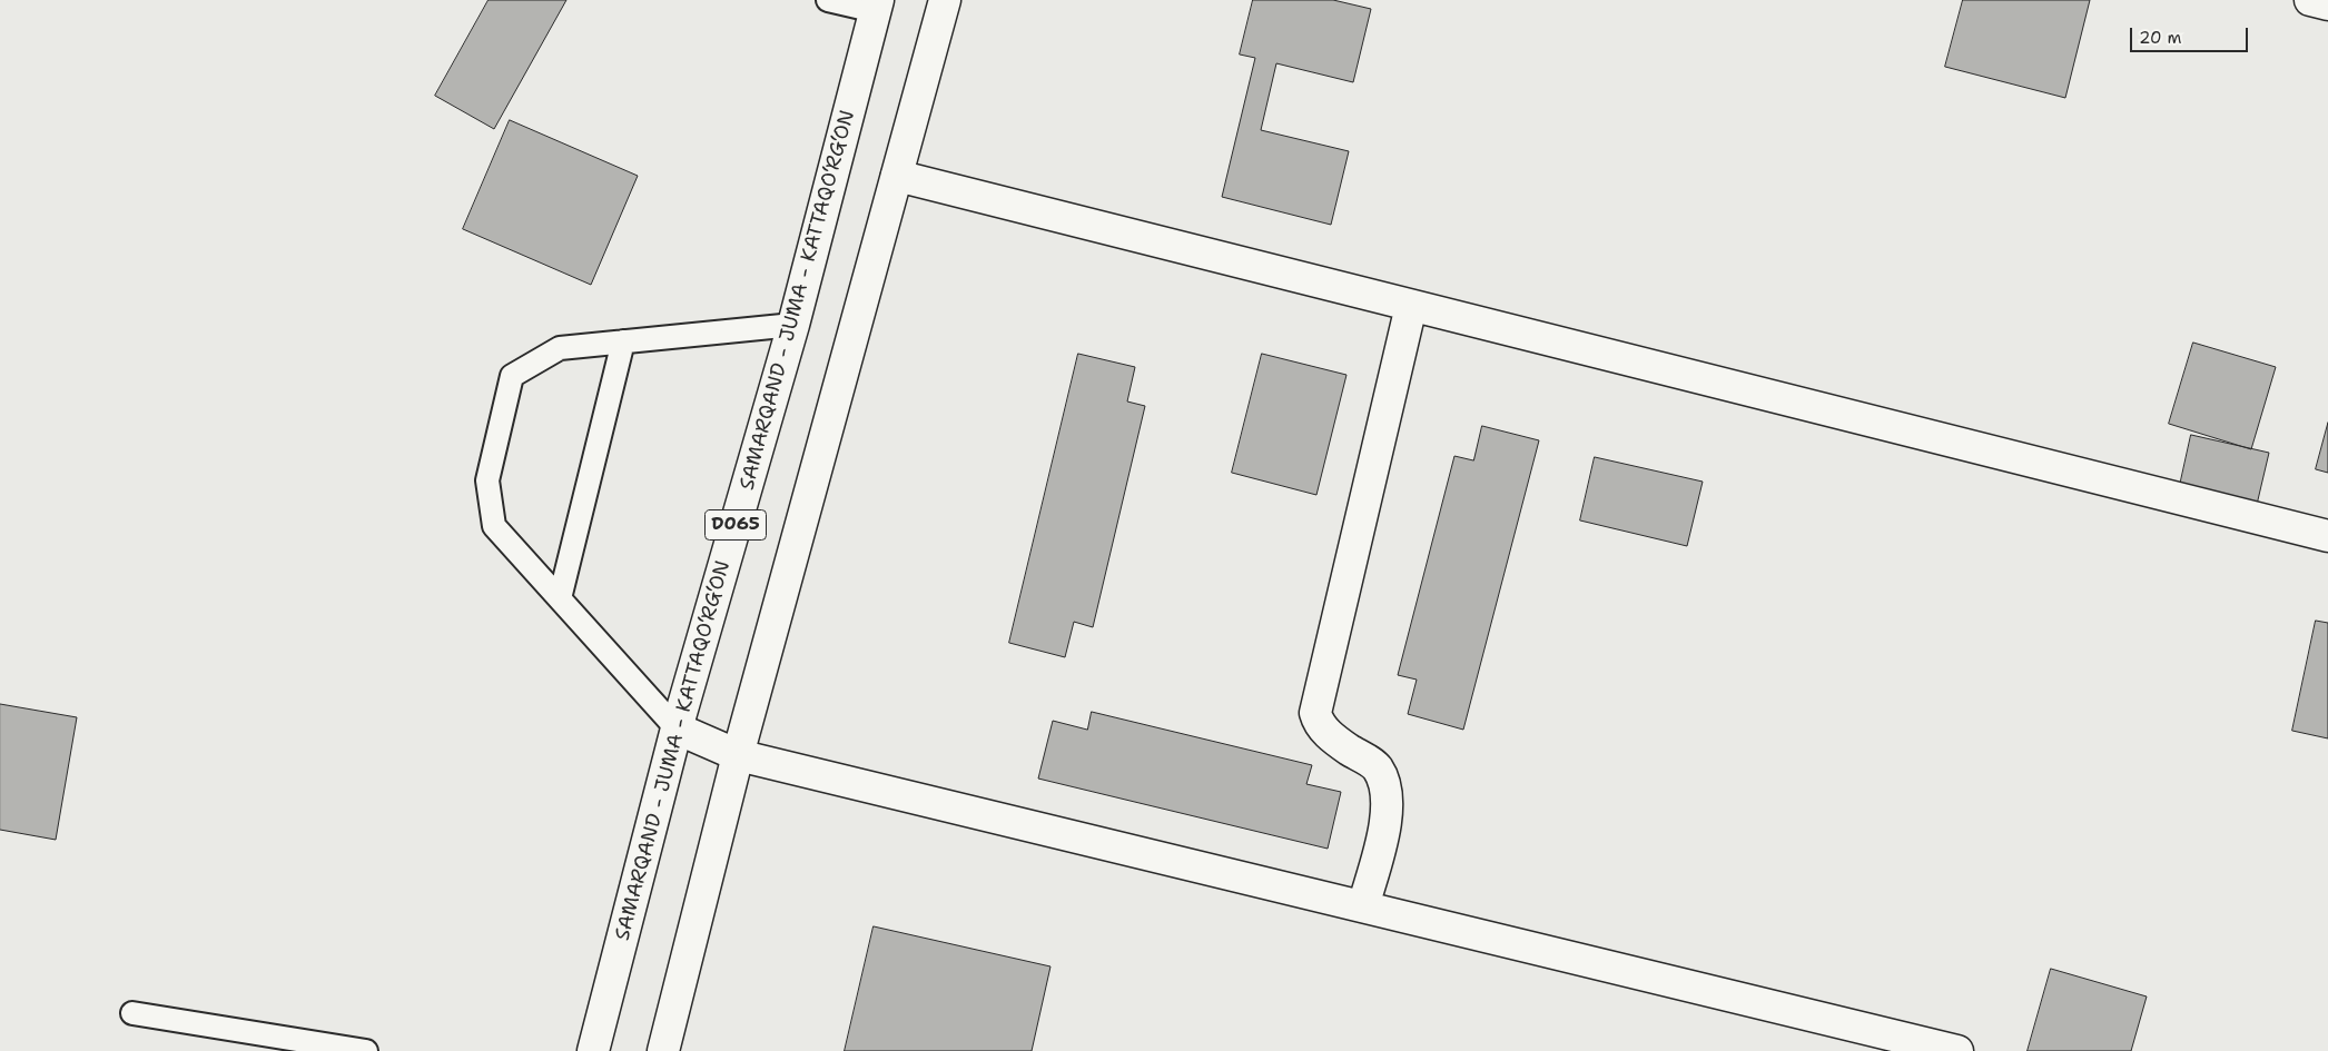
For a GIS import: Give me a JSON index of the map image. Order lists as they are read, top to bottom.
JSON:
{
  "streets": {
    "street": ["SAMARQAND - JUMA - KATTAQO‘RG‘ON", "D065"]
  },
  "scale_bar": "20 m"
}
